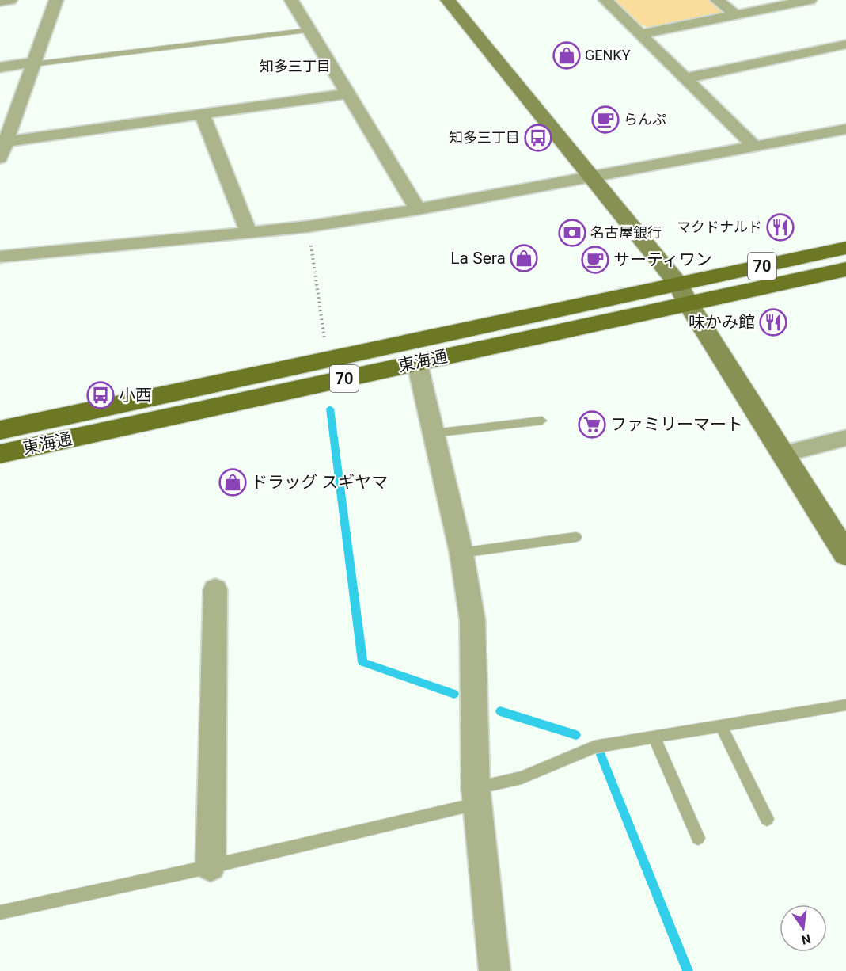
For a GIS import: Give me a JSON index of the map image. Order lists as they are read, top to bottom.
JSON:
{
  "streets": {
    "main road": ["70", "東海通"]
  },
  "districts": ["知多三丁目"],
  "places": {
    "shop": ["GENKY", "La Sera", "ドラッグ スギヤマ"],
    "cafe": ["らんぷ", "サーティワン"],
    "bus stop": ["知多三丁目", "小西"],
    "restaurant": ["マクドナルド", "味かみ館"],
    "bank": ["名古屋銀行"],
    "supermarket": ["ファミリーマート"]
  },
  "north": "bottom"
}
